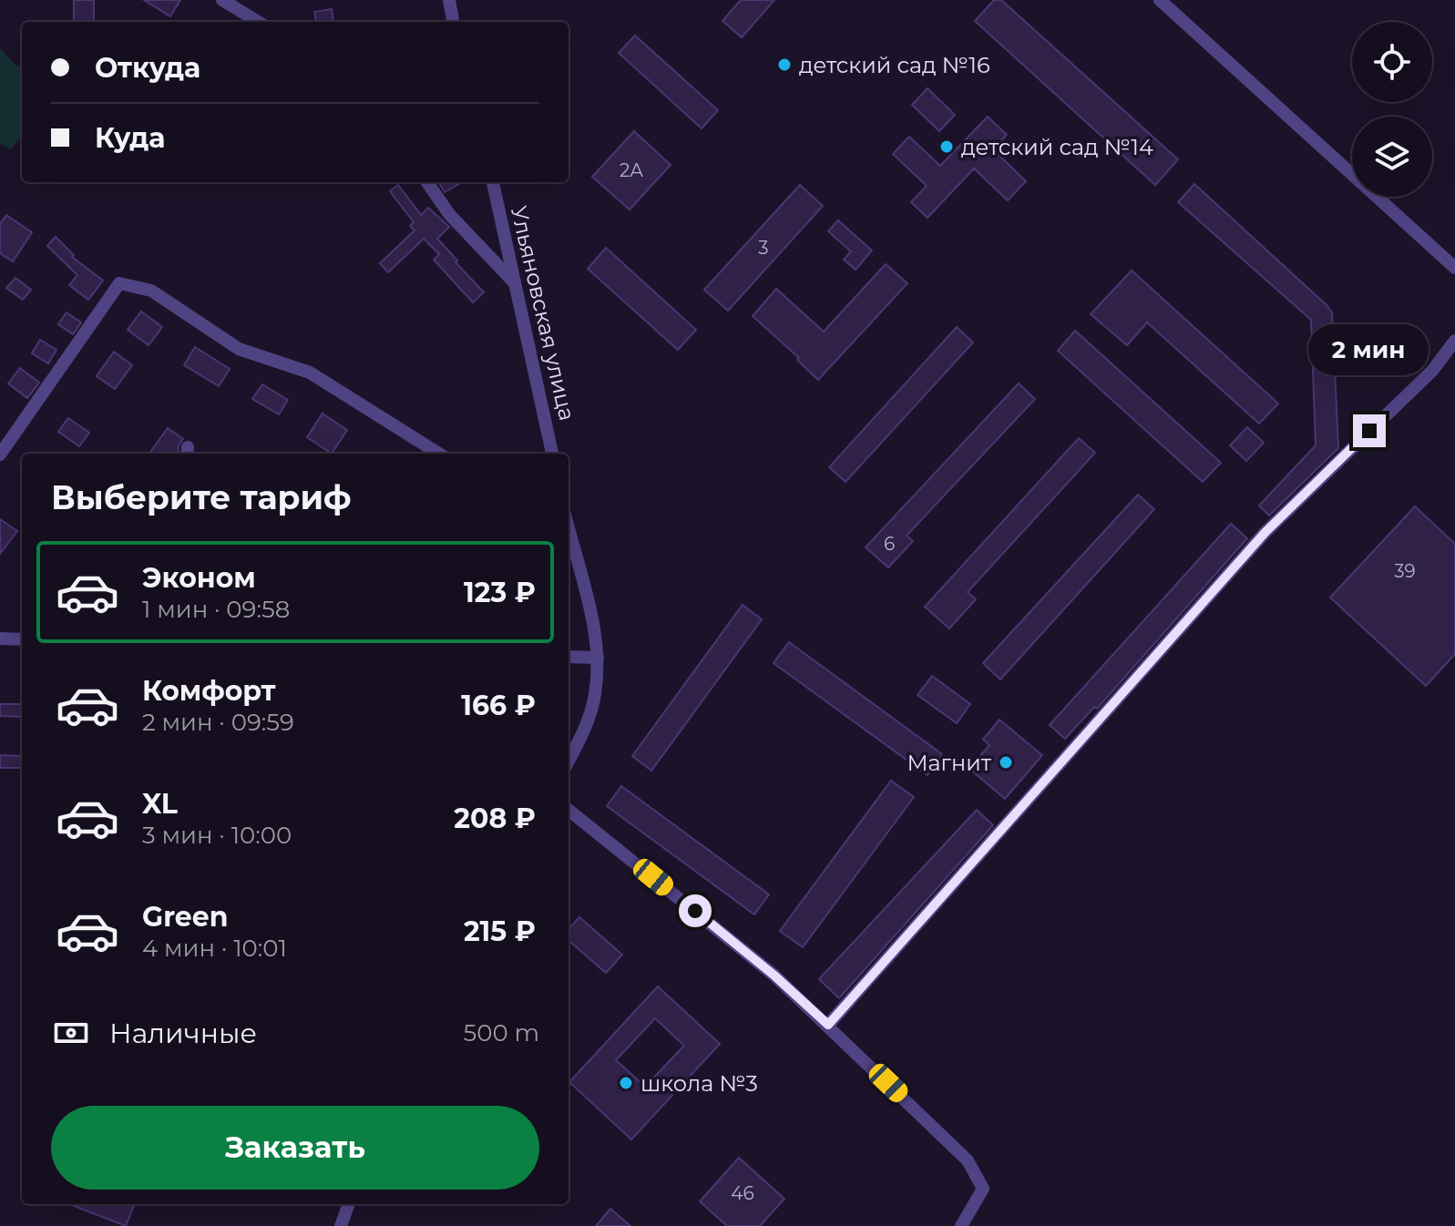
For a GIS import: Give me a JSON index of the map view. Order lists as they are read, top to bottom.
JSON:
{
  "streets": {
    "street": ["Ульяновская улица"]
  },
  "places": [
    "детский сад №16",
    "детский сад №14",
    "Магнит",
    "школа №3"
  ],
  "house_numbers": [
    "2А",
    "3",
    "6",
    "39",
    "46"
  ],
  "page": {
    "banner": ["Откуда", "Куда"],
    "bubble": "2 мин",
    "heading": "Выберите тариф",
    "list": [
      {
        "name": "Эконом",
        "note": "1 мин · 09:58",
        "value": "123 ₽"
      },
      {
        "name": "Комфорт",
        "note": "2 мин · 09:59",
        "value": "166 ₽"
      },
      {
        "name": "XL",
        "note": "3 мин · 10:00",
        "value": "208 ₽"
      },
      {
        "name": "Green",
        "note": "4 мин · 10:01",
        "value": "215 ₽"
      }
    ],
    "pay": ["Наличные", "500 m"],
    "buttons": "Заказать"
  }
}
